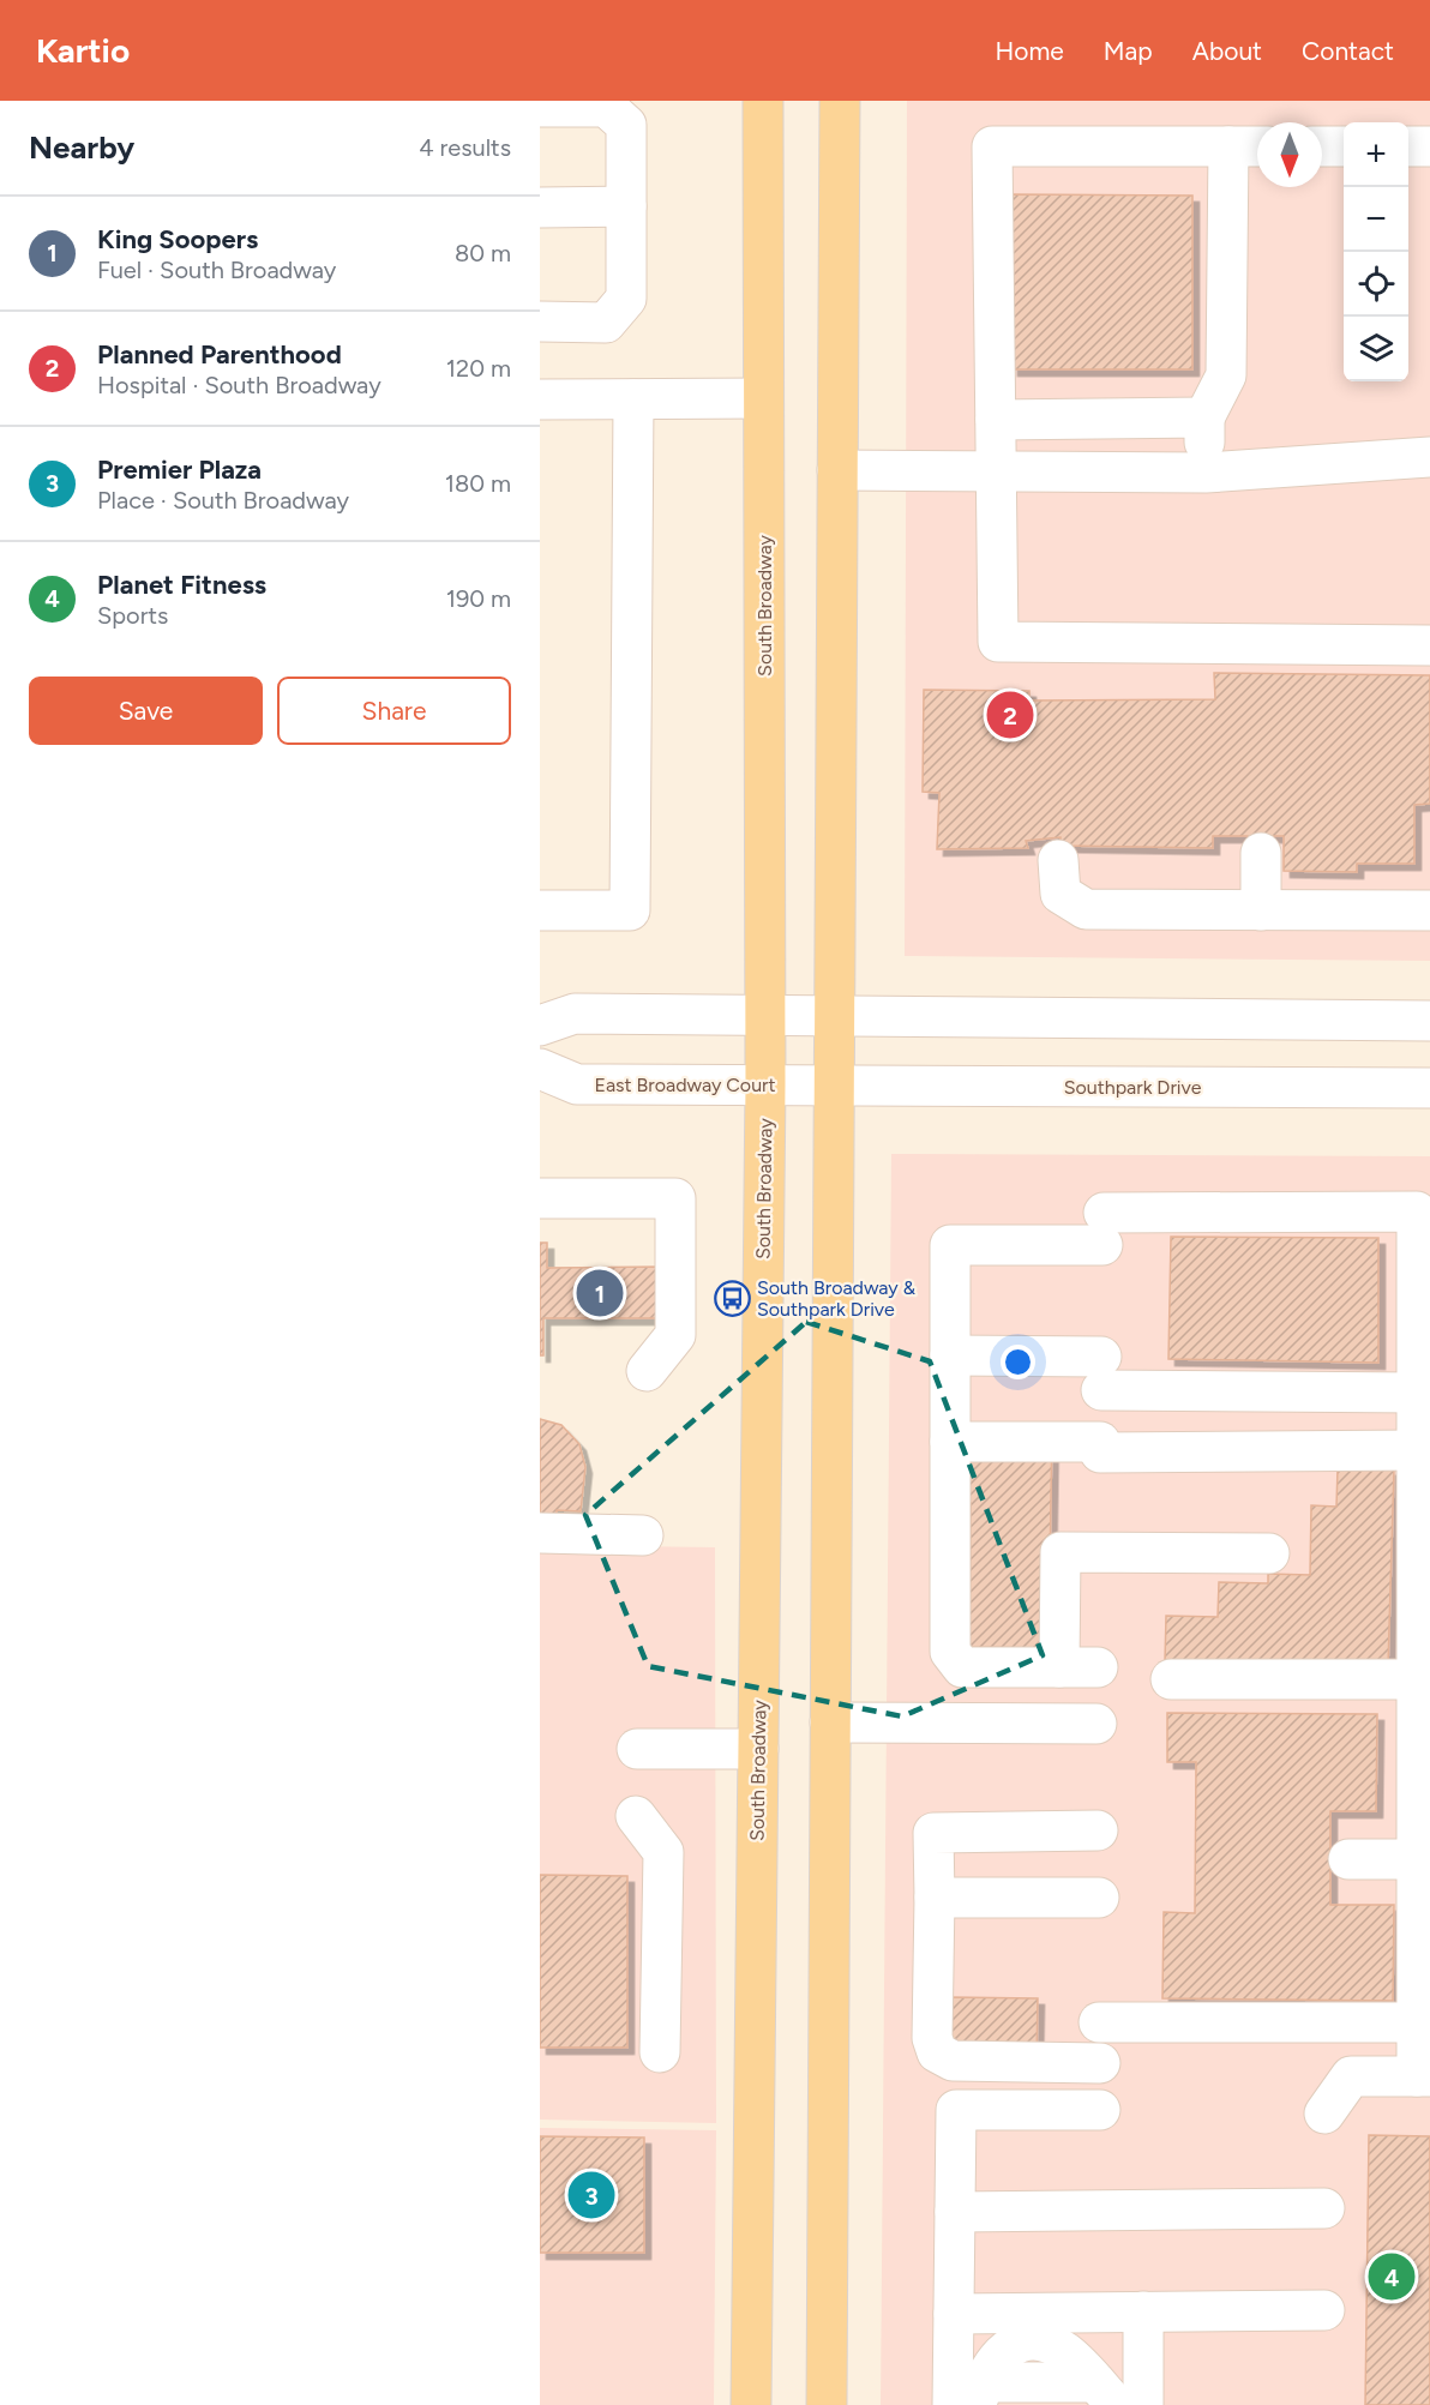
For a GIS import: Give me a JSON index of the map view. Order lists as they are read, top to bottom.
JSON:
{
  "streets": {
    "main road": ["South Broadway"],
    "street": ["East Broadway Court", "Southpark Drive"]
  },
  "crossings": [
    ["South Broadway", "East Broadway Court"],
    ["East Broadway Court", "Southpark Drive"]
  ],
  "places": {
    "bus stop": ["South Broadway & Southpark Drive"]
  },
  "north": "bottom",
  "page": {
    "header": "Kartio",
    "nav": [
      "Home",
      "Map",
      "About",
      "Contact"
    ],
    "heading": ["Nearby", "4 results"],
    "map_buttons": ["+", "−"],
    "list": [
      {
        "mark": "1",
        "name": "King Soopers",
        "note": "Fuel · South Broadway",
        "value": "80 m"
      },
      {
        "mark": "2",
        "name": "Planned Parenthood",
        "note": "Hospital · South Broadway",
        "value": "120 m"
      },
      {
        "mark": "3",
        "name": "Premier Plaza",
        "note": "Place · South Broadway",
        "value": "180 m"
      },
      {
        "mark": "4",
        "name": "Planet Fitness",
        "note": "Sports",
        "value": "190 m"
      }
    ],
    "buttons": ["Save", "Share"],
    "pins": [
      "2",
      "1",
      "3",
      "4"
    ]
  }
}
